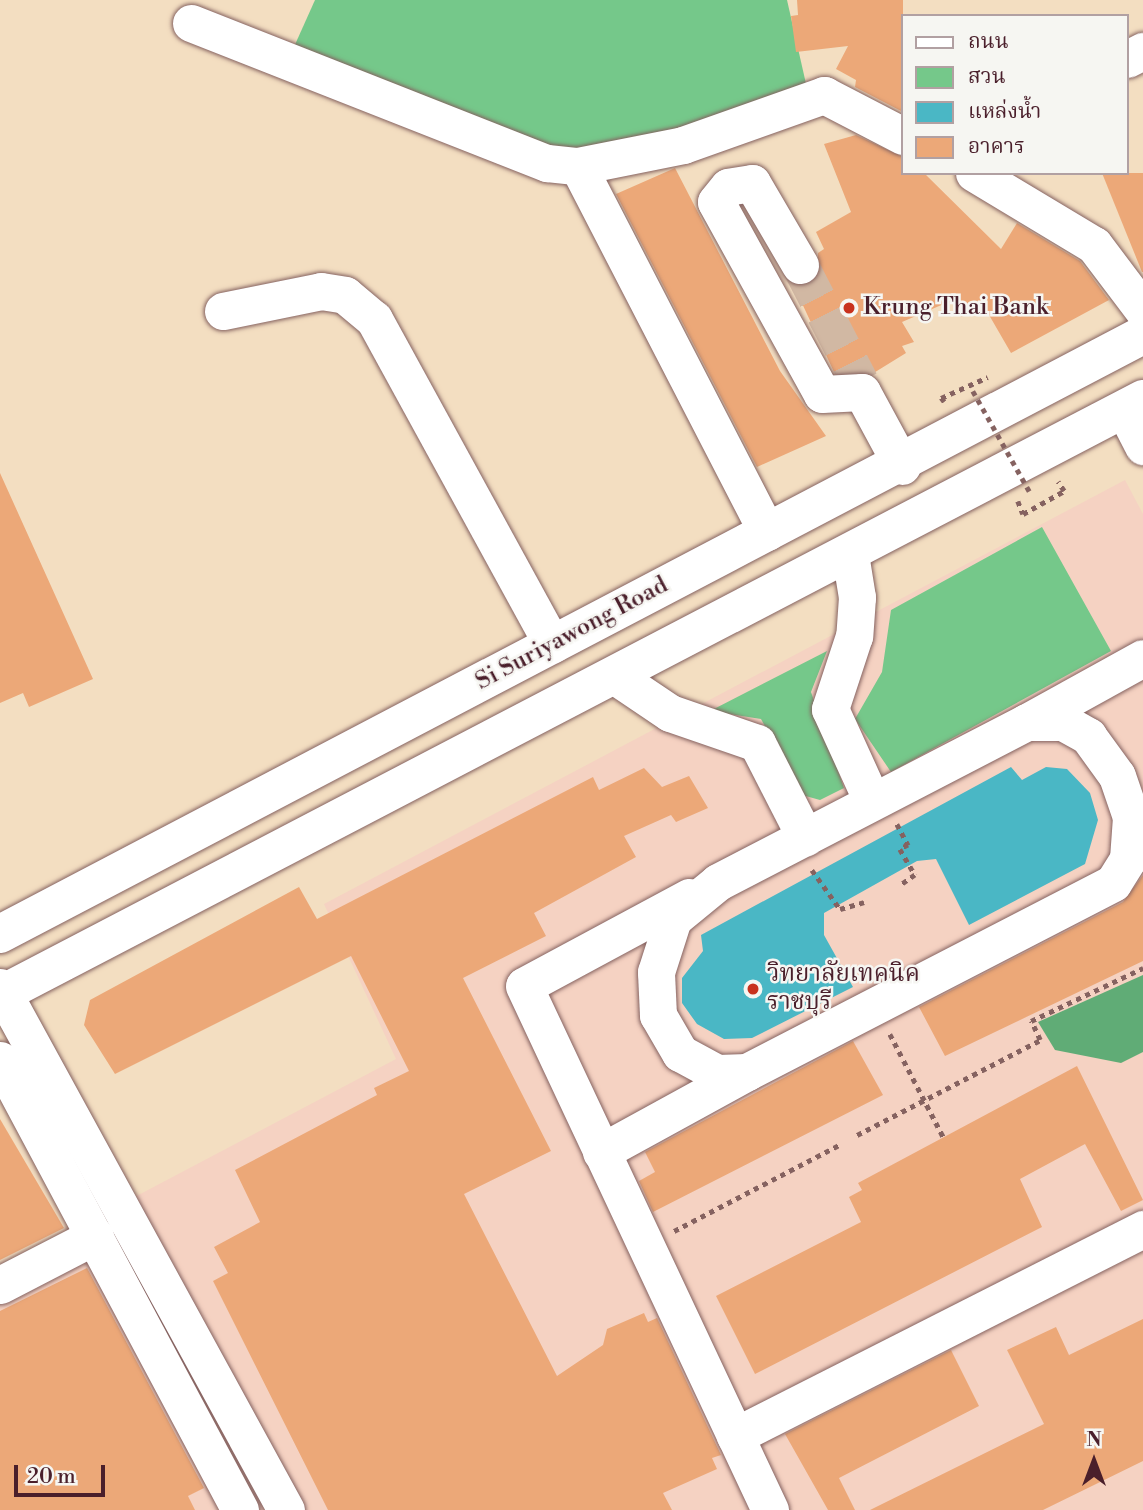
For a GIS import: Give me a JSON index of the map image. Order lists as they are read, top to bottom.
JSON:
{
  "streets": {
    "main road": ["Si Suriyawong Road"]
  },
  "places": ["Krung Thai Bank", "วิทยาลัยเทคนิค ราชบุรี"],
  "legend": [
    "ถนน",
    "สวน",
    "แหล่งน้ำ",
    "อาคาร"
  ],
  "scale_bar": "20 m",
  "north": "top"
}
